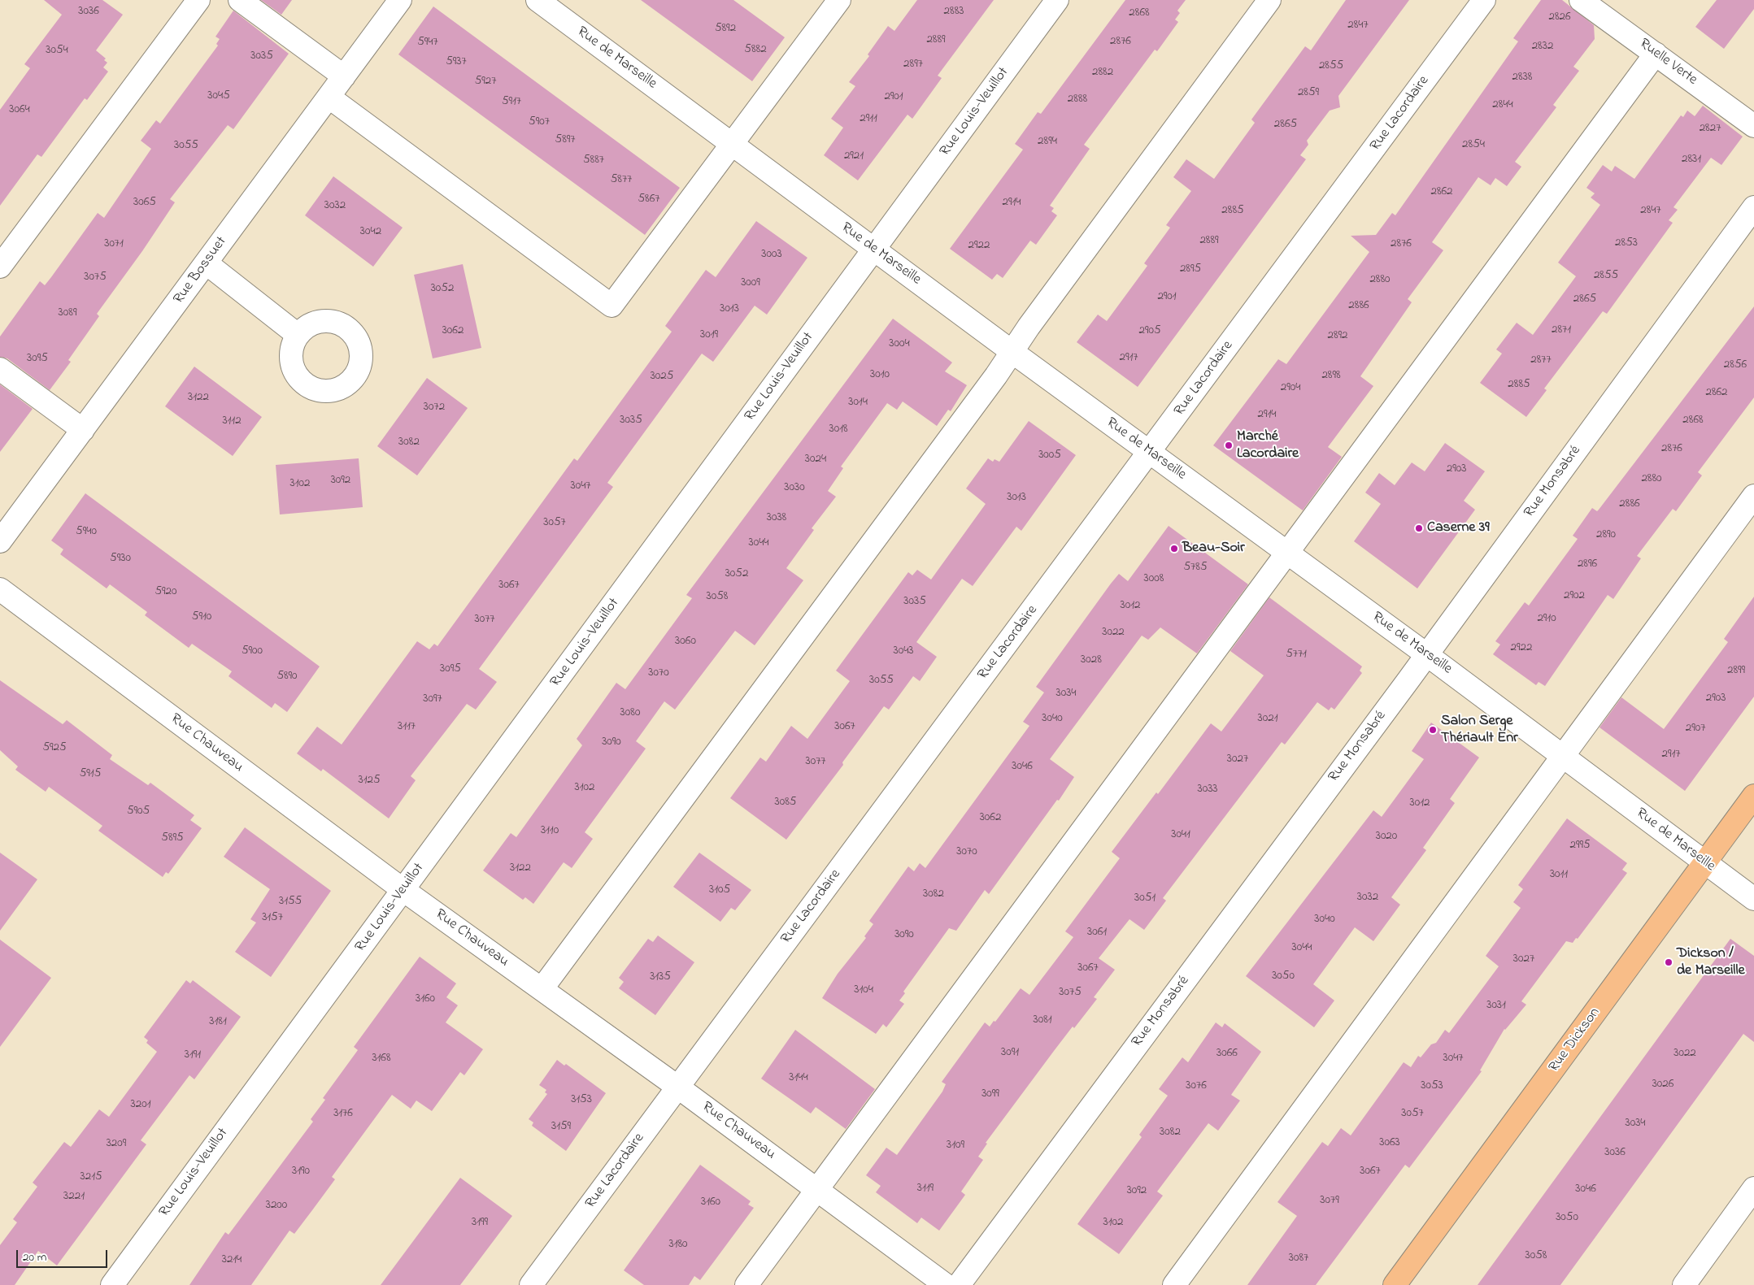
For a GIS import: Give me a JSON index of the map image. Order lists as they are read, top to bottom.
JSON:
{
  "streets": {
    "main road": ["Rue Dickson"],
    "street": [
      "Rue de Marseille",
      "Ruelle Verte",
      "Rue Louis-Veuillot",
      "Rue Lacordaire",
      "Rue Bossuet",
      "Rue Monsabré",
      "Rue Chauveau"
    ]
  },
  "crossings": [
    ["Rue de Marseille", "Rue Louis-Veuillot"],
    ["Rue de Marseille", "Rue Lacordaire"],
    ["Rue de Marseille", "Rue Monsabré"],
    ["Rue de Marseille", "Rue Dickson"],
    ["Rue Louis-Veuillot", "Rue Chauveau"],
    ["Rue Lacordaire", "Rue Chauveau"]
  ],
  "places": [
    "Marché Lacordaire",
    "Caserne 39",
    "Beau-Soir",
    "Salon Serge Thériault Enr",
    "Dickson / de Marseille"
  ],
  "house_numbers": [
    "3036",
    "2883",
    "2868",
    "2826",
    "2847",
    "5892",
    "2889",
    "2876",
    "5947",
    "2832",
    "5882",
    "3054",
    "3035",
    "5937",
    "2897",
    "2855",
    "2882",
    "2838",
    "5927",
    "2859",
    "3045",
    "2901",
    "2888",
    "5917",
    "2844",
    "3064",
    "2911",
    "5907",
    "2865",
    "2827",
    "5897",
    "2894",
    "2854",
    "3055",
    "2921",
    "2831",
    "5887",
    "5877",
    "2862",
    "5867",
    "3065",
    "2914",
    "3032",
    "2885",
    "2847",
    "3042",
    "2889",
    "2853",
    "3071",
    "2876",
    "2922",
    "3003",
    "2895",
    "2855",
    "3075",
    "2880",
    "3009",
    "3052",
    "2901",
    "2865",
    "2886",
    "3013",
    "3089",
    "2871",
    "3062",
    "2905",
    "3019",
    "2892",
    "3004",
    "2917",
    "3095",
    "2877",
    "2856",
    "3010",
    "2898",
    "3025",
    "2885",
    "2904",
    "2862",
    "3122",
    "3014",
    "3072",
    "2914",
    "3035",
    "2868",
    "3112",
    "3018",
    "3082",
    "2876",
    "3005",
    "3024",
    "2903",
    "2880",
    "3092",
    "3102",
    "3047",
    "3030",
    "3013",
    "2886",
    "3038",
    "3057",
    "5940",
    "2890",
    "3044",
    "5930",
    "2896",
    "5785",
    "3052",
    "3008",
    "3067",
    "5920",
    "2902",
    "3058",
    "3035",
    "3012",
    "5910",
    "2910",
    "3077",
    "3022",
    "3060",
    "2922",
    "5900",
    "3043",
    "5771",
    "3028",
    "3095",
    "2899",
    "3070",
    "5890",
    "3055",
    "3034",
    "2903",
    "3097",
    "3080",
    "3040",
    "3021",
    "3117",
    "3067",
    "2907",
    "3090",
    "5925",
    "2917",
    "3027",
    "3077",
    "3046",
    "5915",
    "3125",
    "3102",
    "3033",
    "3085",
    "3012",
    "5905",
    "3062",
    "3110",
    "3041",
    "3020",
    "5895",
    "2995",
    "3070",
    "3122",
    "3011",
    "3105",
    "3082",
    "3032",
    "3051",
    "3155",
    "3157",
    "3040",
    "3061",
    "3090",
    "3044",
    "3027",
    "3067",
    "3050",
    "3135",
    "3104",
    "3075",
    "3160",
    "3031",
    "3081",
    "3181",
    "3091",
    "3066",
    "3022",
    "3191",
    "3168",
    "3047",
    "3144",
    "3026",
    "3076",
    "3053",
    "3099",
    "3153",
    "3201",
    "3176",
    "3057",
    "3034",
    "3159",
    "3082",
    "3063",
    "3209",
    "3109",
    "3036",
    "3190",
    "3067",
    "3215",
    "3119",
    "3046",
    "3092",
    "3221",
    "3079",
    "3160",
    "3200",
    "3050",
    "3199",
    "3102",
    "3180",
    "3058",
    "3087",
    "3214"
  ],
  "scale_bar": "20 m"
}
